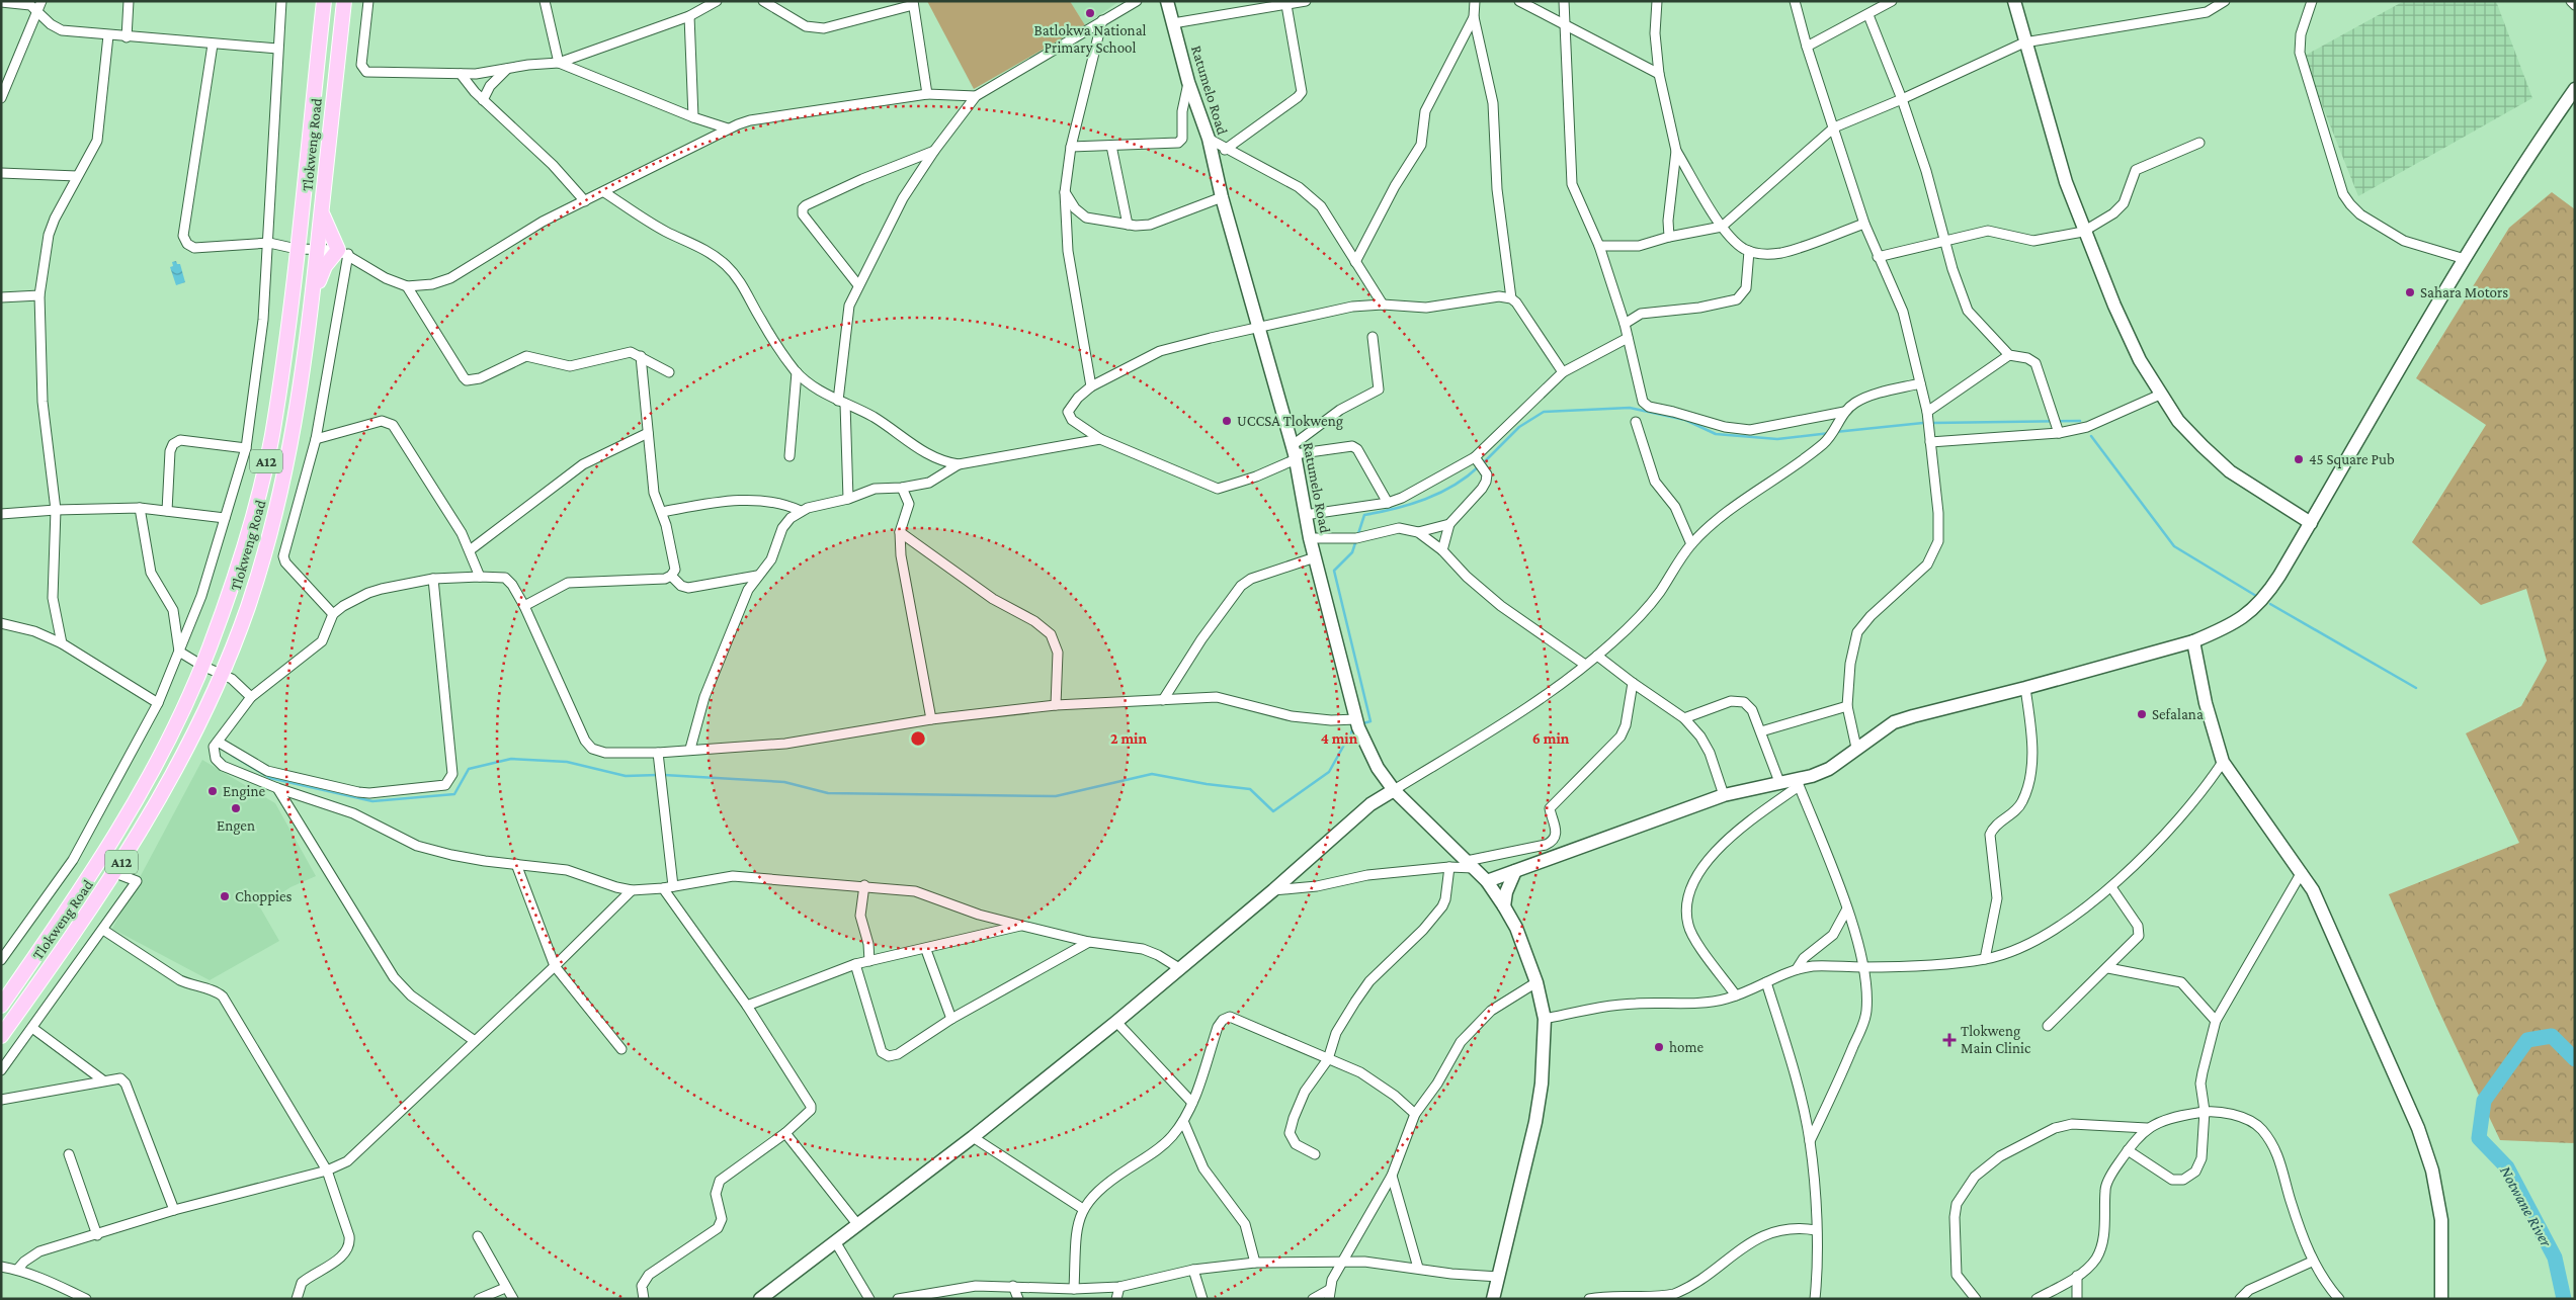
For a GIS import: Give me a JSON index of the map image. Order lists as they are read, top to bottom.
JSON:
{
  "streets": {
    "main road": ["Tlokweng Road", "A12"],
    "street": ["Ratumelo Road"]
  },
  "water": ["Notwane River"],
  "places": {
    "other": [
      "Batlokwa National Primary School",
      "Sahara Motors",
      "UCCSA Tlokweng",
      "45 Square Pub",
      "Sefalana",
      "Engine",
      "Engen",
      "Choppies",
      "home"
    ],
    "health": ["Tlokweng Main Clinic"]
  },
  "rings": ["2 min", "4 min", "6 min"]
}
